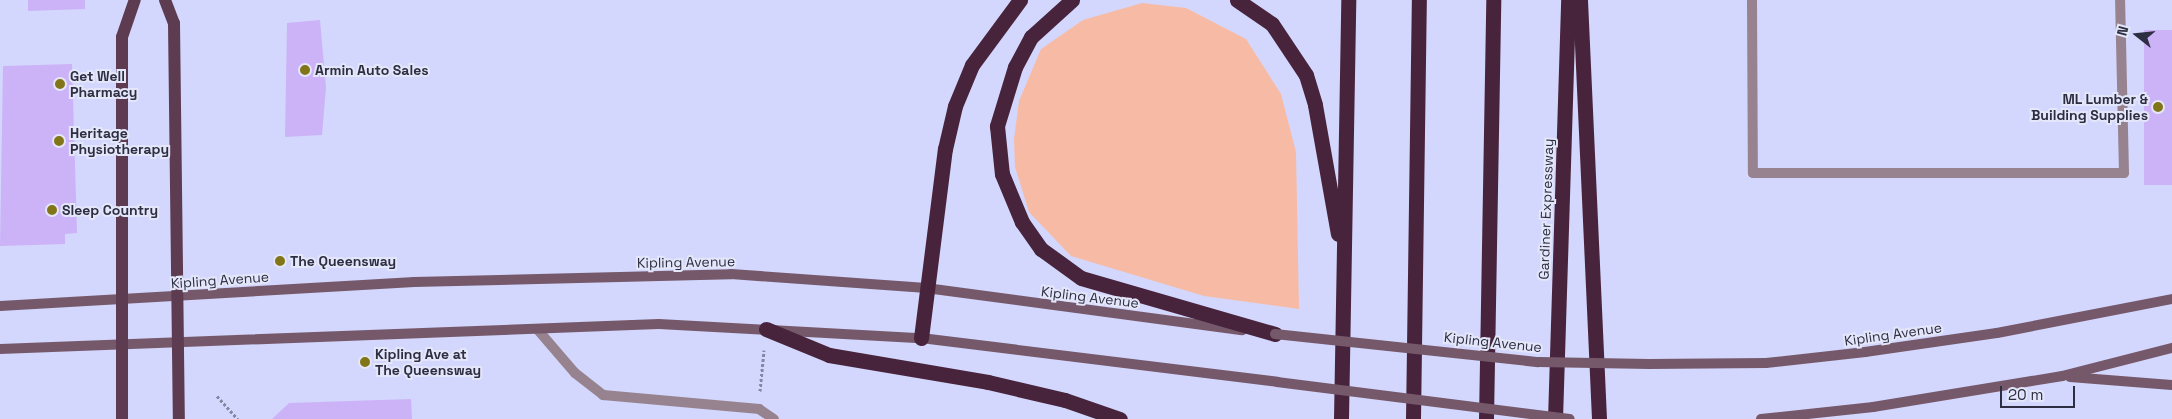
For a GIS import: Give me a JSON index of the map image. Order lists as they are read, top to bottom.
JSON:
{
  "streets": {
    "highway": ["Gardiner Expressway"],
    "main road": ["Kipling Avenue"]
  },
  "places": [
    "Armin Auto Sales",
    "Get Well Pharmacy",
    "ML Lumber & Building Supplies",
    "Heritage Physiotherapy",
    "Sleep Country",
    "The Queensway",
    "Kipling Ave at The Queensway"
  ],
  "scale_bar": "20 m",
  "north": "left"
}
